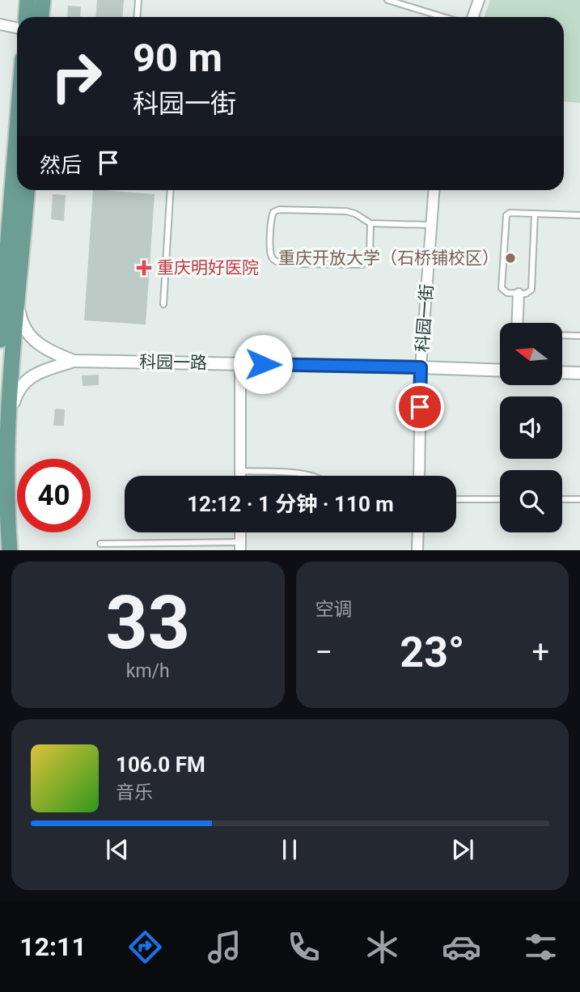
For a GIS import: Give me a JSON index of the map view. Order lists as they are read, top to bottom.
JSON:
{
  "streets": {
    "street": ["科园一街", "科园一路"]
  },
  "crossings": [
    ["科园一街", "科园一路"]
  ],
  "places": {
    "other": ["重庆开放大学（石桥铺校区）"],
    "health": ["重庆明好医院"]
  },
  "north": "left",
  "page": {
    "turn": ["90 m", "科园一街"],
    "then": "然后",
    "limit": "40",
    "trip": "12:12 · 1 分钟 · 110 m",
    "tile": [
      ["33", "km/h"],
      "空调"
    ],
    "heat": ["−", "23°", "+"],
    "song": ["106.0 FM", "音乐"],
    "tabs": "12:11"
  }
}
